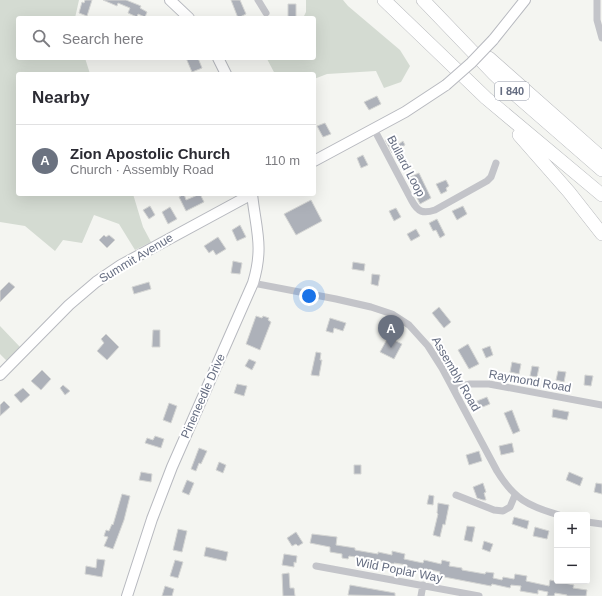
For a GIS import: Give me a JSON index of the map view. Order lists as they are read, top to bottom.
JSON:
{
  "streets": {
    "highway": ["I 840"],
    "main road": ["Summit Avenue", "Pineneedle Drive"],
    "street": [
      "Bullard Loop",
      "Assembly Road",
      "Raymond Road",
      "Wild Poplar Way"
    ]
  },
  "crossings": [
    ["Assembly Road", "Raymond Road"],
    ["Assembly Road", "Pineneedle Drive"]
  ],
  "page": {
    "search": "Search here",
    "heading": "Nearby",
    "list": [
      {
        "mark": "A",
        "name": "Zion Apostolic Church",
        "note": "Church · Assembly Road",
        "value": "110 m"
      }
    ],
    "pins": "A",
    "map_buttons": ["+", "−"]
  }
}
